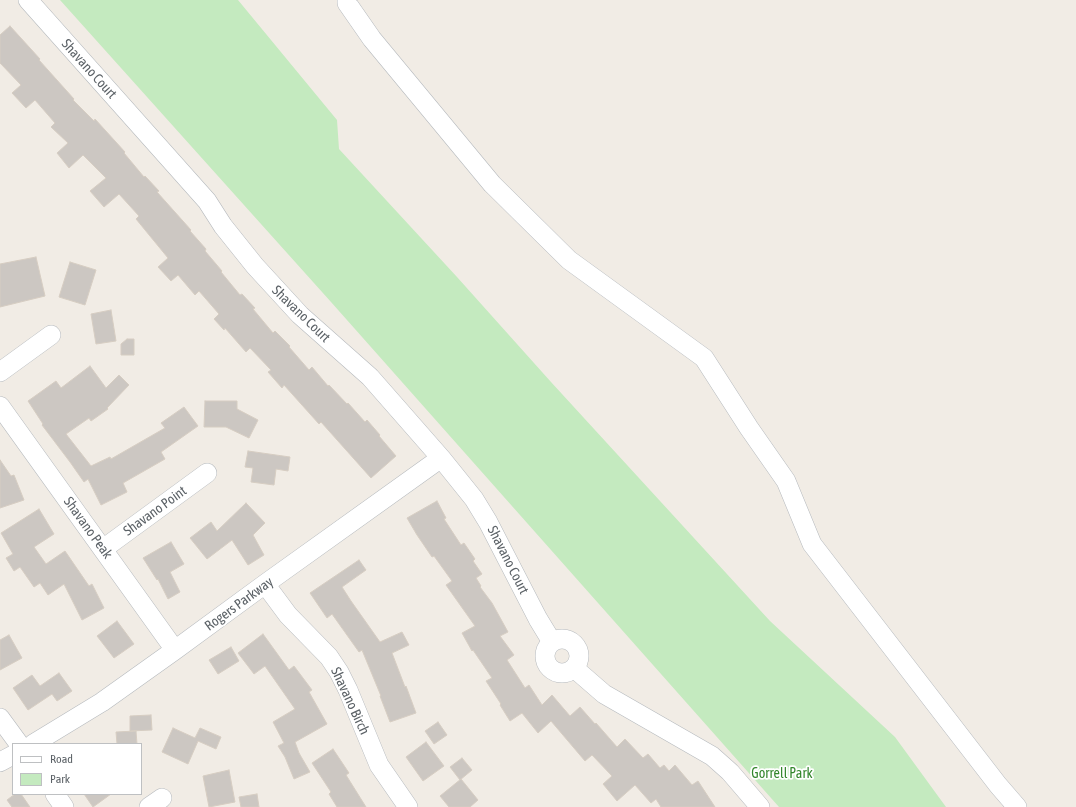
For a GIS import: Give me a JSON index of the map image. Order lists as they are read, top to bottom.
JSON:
{
  "streets": {
    "street": [
      "Shavano Court",
      "Shavano Point",
      "Shavano Peak",
      "Rogers Parkway",
      "Shavano Birch"
    ]
  },
  "crossings": [
    ["Shavano Court", "Rogers Parkway"],
    ["Shavano Point", "Shavano Peak"],
    ["Shavano Peak", "Rogers Parkway"],
    ["Rogers Parkway", "Shavano Birch"]
  ],
  "parks": ["Gorrell Park"],
  "legend": ["Road", "Park"]
}
